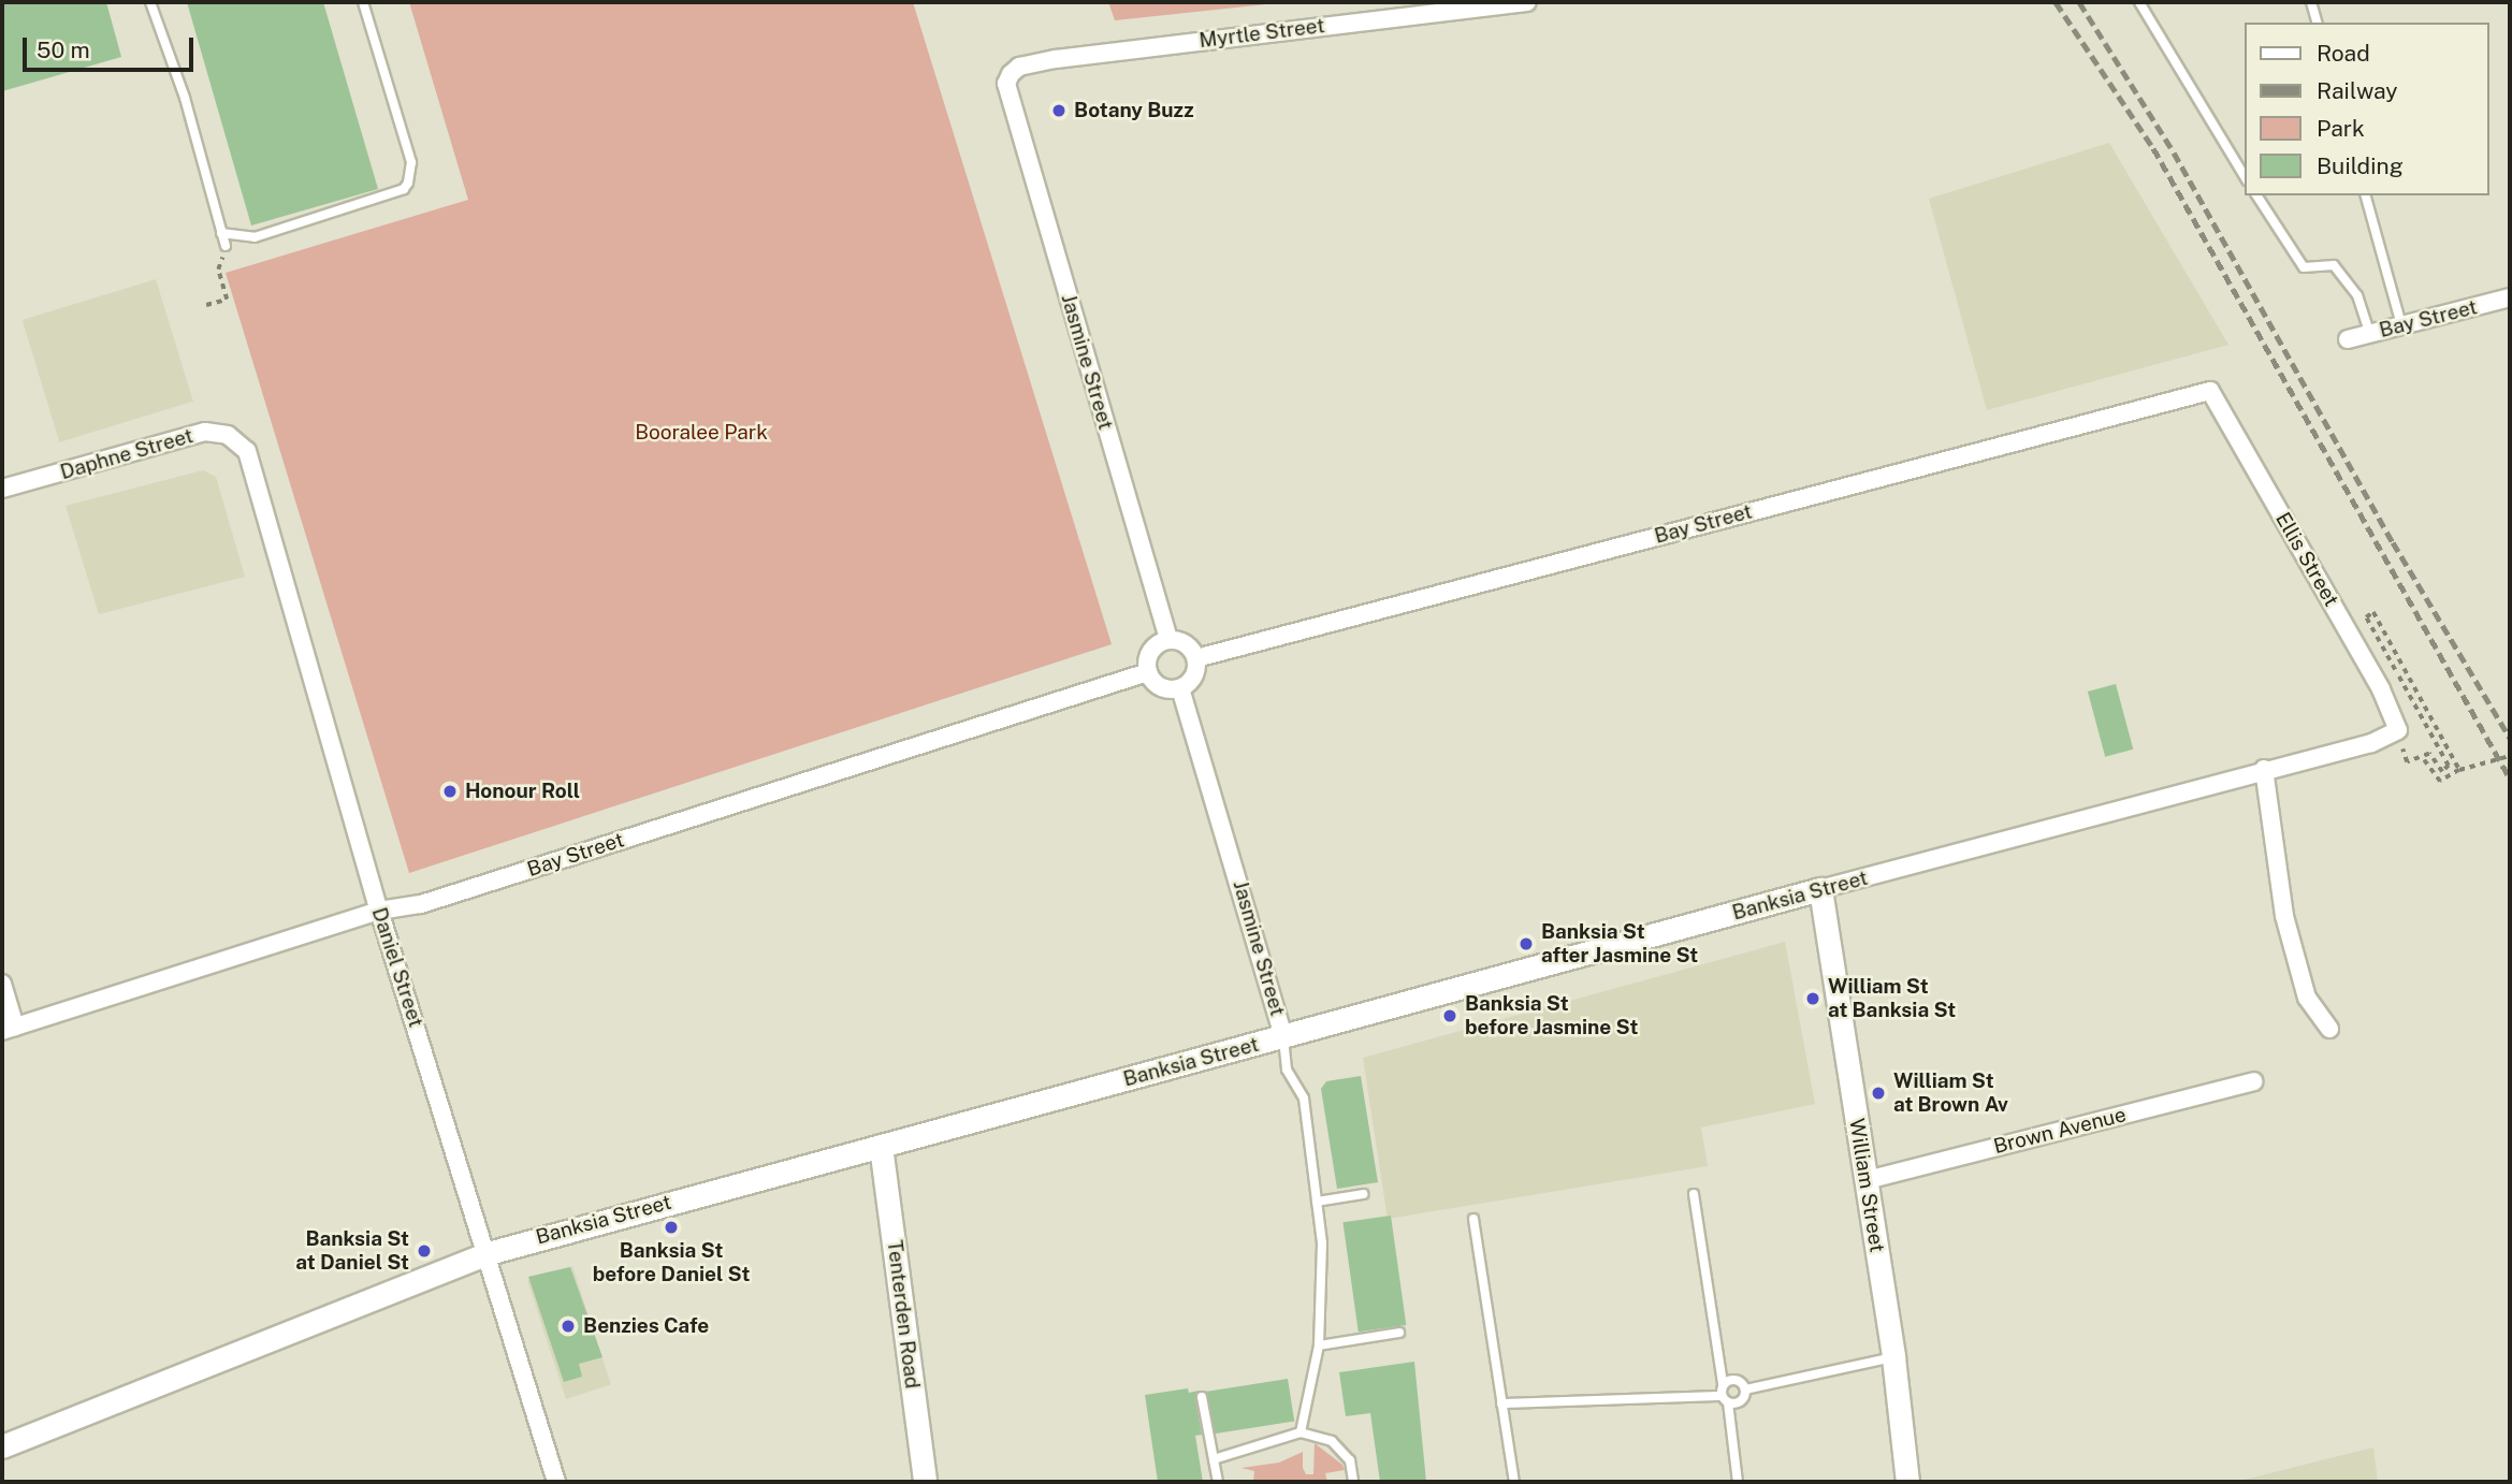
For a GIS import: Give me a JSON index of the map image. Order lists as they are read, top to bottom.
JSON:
{
  "streets": {
    "street": [
      "Myrtle Street",
      "Bay Street",
      "Jasmine Street",
      "Daphne Street",
      "Ellis Street",
      "Banksia Street",
      "Daniel Street",
      "Brown Avenue",
      "William Street",
      "Tenterden Road"
    ]
  },
  "crossings": [
    ["Myrtle Street", "Jasmine Street"],
    ["Bay Street", "Jasmine Street"],
    ["Bay Street", "Ellis Street"],
    ["Bay Street", "Daniel Street"],
    ["Jasmine Street", "Banksia Street"],
    ["Daphne Street", "Daniel Street"],
    ["Ellis Street", "Banksia Street"],
    ["Banksia Street", "Daniel Street"],
    ["Banksia Street", "William Street"],
    ["Banksia Street", "Tenterden Road"],
    ["Brown Avenue", "William Street"]
  ],
  "parks": ["Booralee Park"],
  "places": [
    "Botany Buzz",
    "Honour Roll",
    "Banksia St after Jasmine St",
    "William St at Banksia St",
    "Banksia St before Jasmine St",
    "William St at Brown Av",
    "Banksia St before Daniel St",
    "Banksia St at Daniel St",
    "Benzies Cafe"
  ],
  "legend": [
    "Road",
    "Railway",
    "Park",
    "Building"
  ],
  "scale_bar": "50 m"
}
